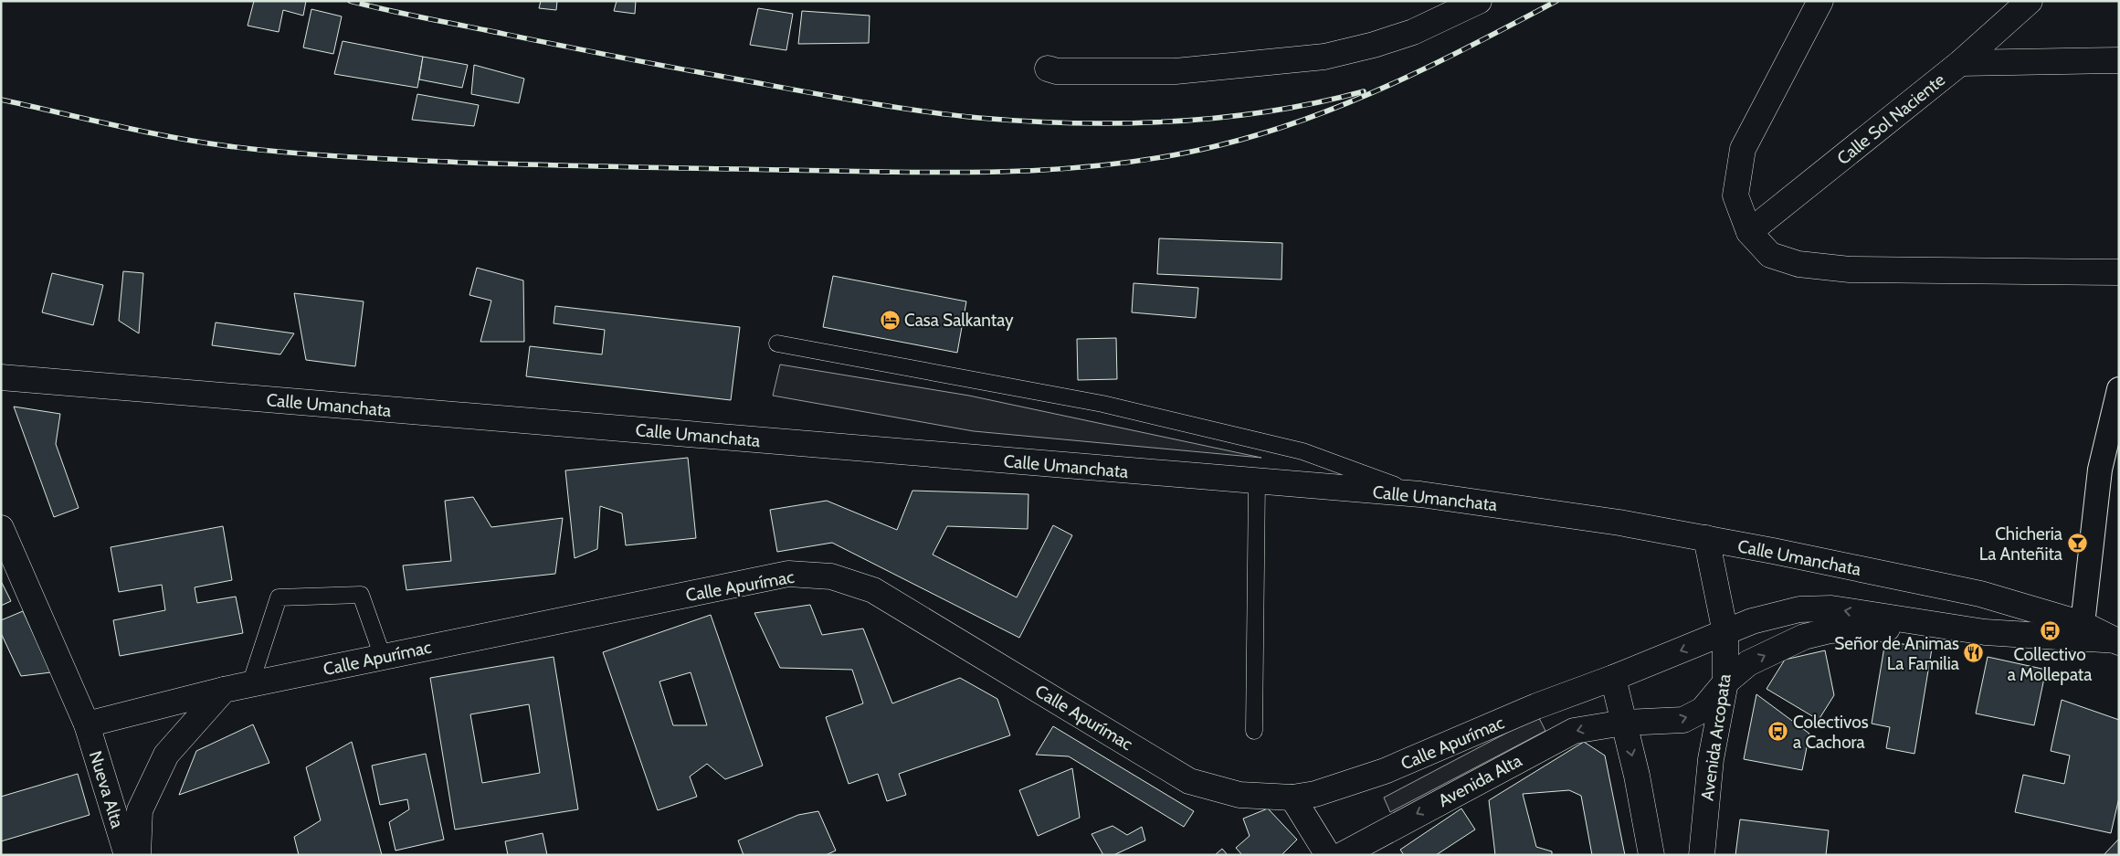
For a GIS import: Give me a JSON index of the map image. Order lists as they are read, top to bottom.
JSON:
{
  "streets": {
    "street": [
      "Calle Sol Naciente",
      "Calle Umanchata",
      "Calle Apurímac",
      "Avenida Arcopata",
      "Avenida Alta",
      "Nueva Alta"
    ]
  },
  "crossings": [
    ["Calle Umanchata", "Calle Apurímac"],
    ["Calle Umanchata", "Avenida Arcopata"],
    ["Calle Apurímac", "Avenida Arcopata"],
    ["Calle Apurímac", "Avenida Alta"],
    ["Calle Apurímac", "Nueva Alta"],
    ["Avenida Arcopata", "Avenida Alta"]
  ],
  "places": {
    "hotel": ["Casa Salkantay"],
    "bar": ["Chicheria La Anteñita"],
    "bus stop": ["Collectivo a Mollepata", "Colectivos a Cachora"],
    "restaurant": ["Señor de Animas La Familia"]
  }
}
